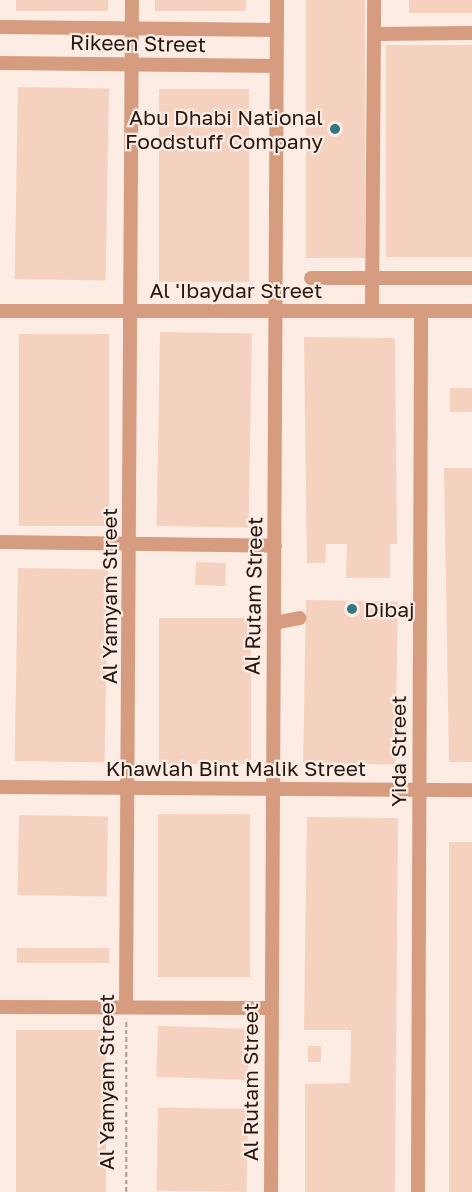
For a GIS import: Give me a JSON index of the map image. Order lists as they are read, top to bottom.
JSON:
{
  "streets": {
    "street": [
      "Rikeen Street",
      "Al 'Ibaydar Street",
      "Al Yamyam Street",
      "Al Rutam Street",
      "Yida Street",
      "Khawlah Bint Malik Street"
    ]
  },
  "crossings": [
    ["Rikeen Street", "Al Yamyam Street"],
    ["Rikeen Street", "Al Rutam Street"],
    ["Al 'Ibaydar Street", "Al Yamyam Street"],
    ["Al 'Ibaydar Street", "Al Rutam Street"],
    ["Al 'Ibaydar Street", "Yida Street"],
    ["Al Yamyam Street", "Khawlah Bint Malik Street"],
    ["Al Rutam Street", "Khawlah Bint Malik Street"],
    ["Yida Street", "Khawlah Bint Malik Street"]
  ],
  "places": ["Abu Dhabi National Foodstuff Company", "Dibaj"]
}
